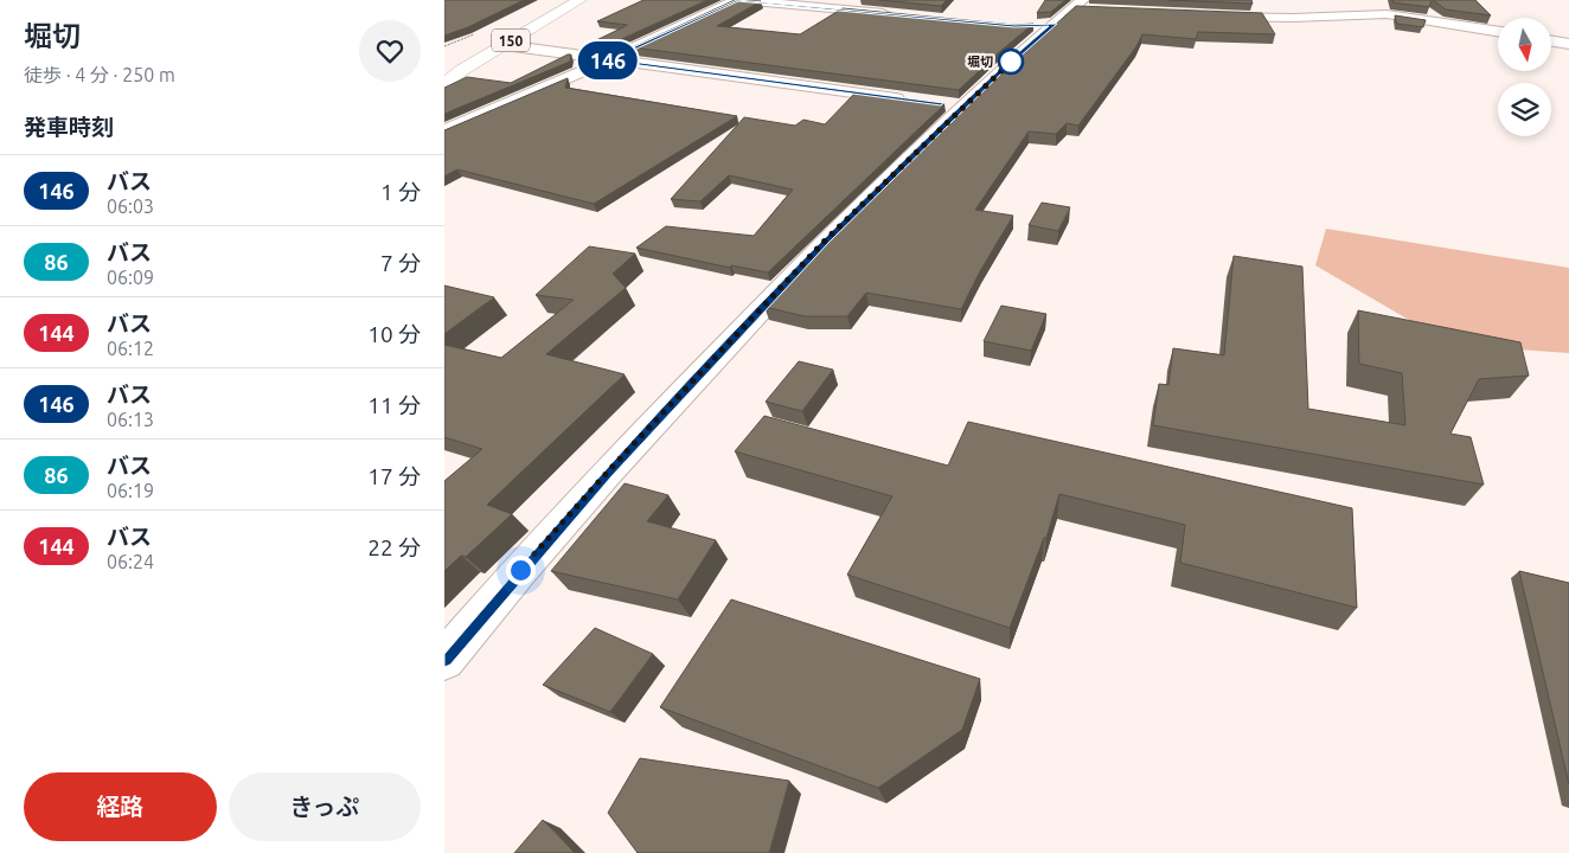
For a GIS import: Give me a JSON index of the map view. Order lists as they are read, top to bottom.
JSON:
{
  "streets": {
    "highway": ["150"]
  },
  "places": ["堀切"],
  "lines": ["bus line 146"],
  "north": "bottom",
  "page": {
    "heading": [
      ["堀切", "徒歩 · 4 分 · 250 m"],
      "発車時刻"
    ],
    "on_map": "146",
    "list": [
      {
        "mark": "146",
        "name": "バス",
        "note": "06:03",
        "value": "1 分"
      },
      {
        "mark": "86",
        "name": "バス",
        "note": "06:09",
        "value": "7 分"
      },
      {
        "mark": "144",
        "name": "バス",
        "note": "06:12",
        "value": "10 分"
      },
      {
        "mark": "146",
        "name": "バス",
        "note": "06:13",
        "value": "11 分"
      },
      {
        "mark": "86",
        "name": "バス",
        "note": "06:19",
        "value": "17 分"
      },
      {
        "mark": "144",
        "name": "バス",
        "note": "06:24",
        "value": "22 分"
      }
    ],
    "buttons": ["経路", "きっぷ"]
  }
}
